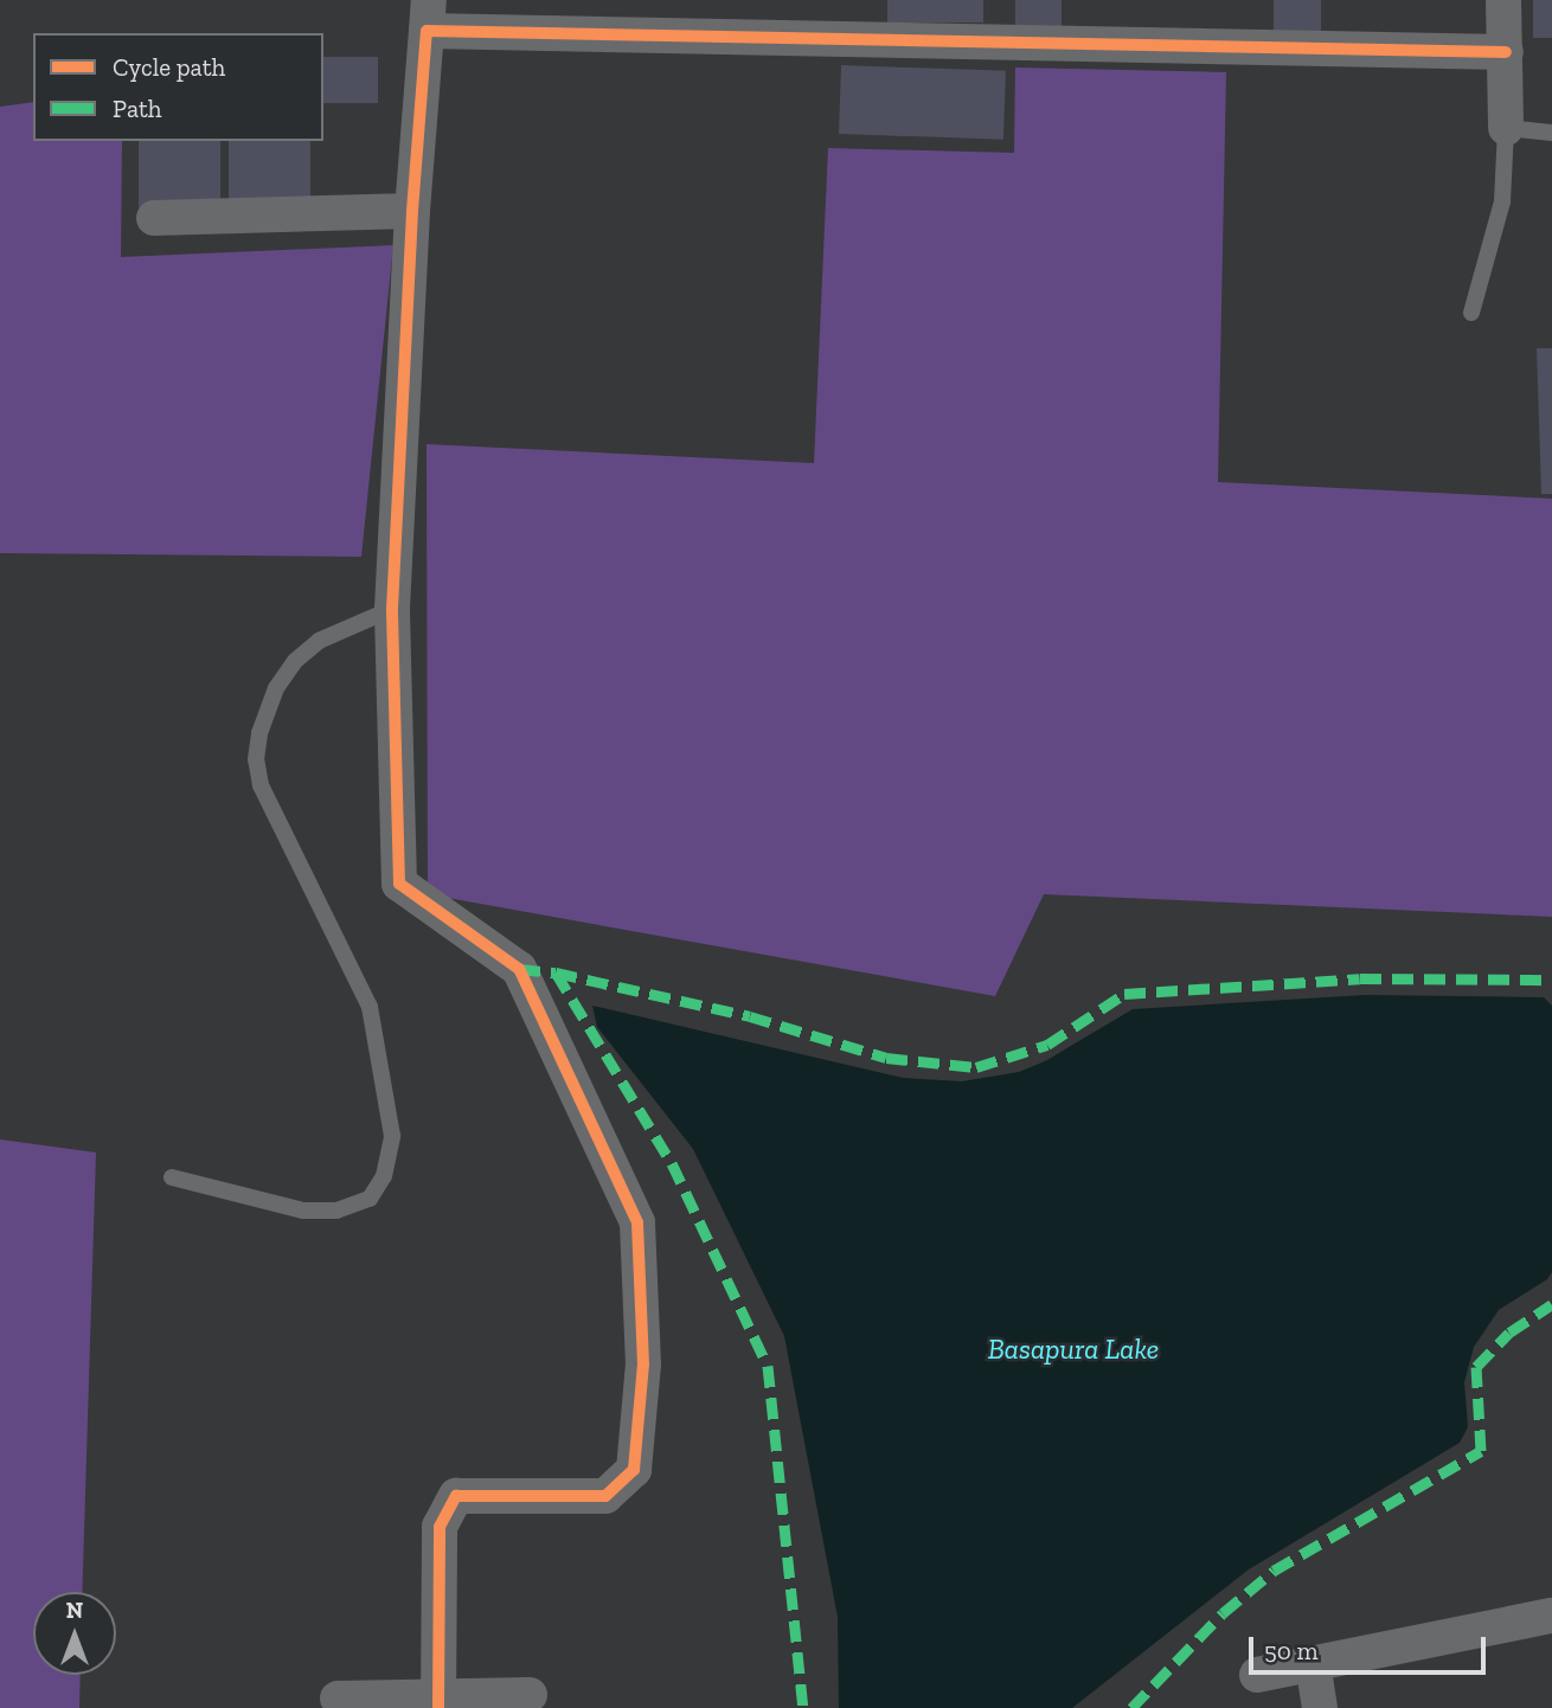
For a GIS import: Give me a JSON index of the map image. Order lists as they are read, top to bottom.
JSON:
{
  "water": ["Basapura Lake"],
  "legend": ["Cycle path", "Path"],
  "scale_bar": "50 m",
  "north": "top"
}
